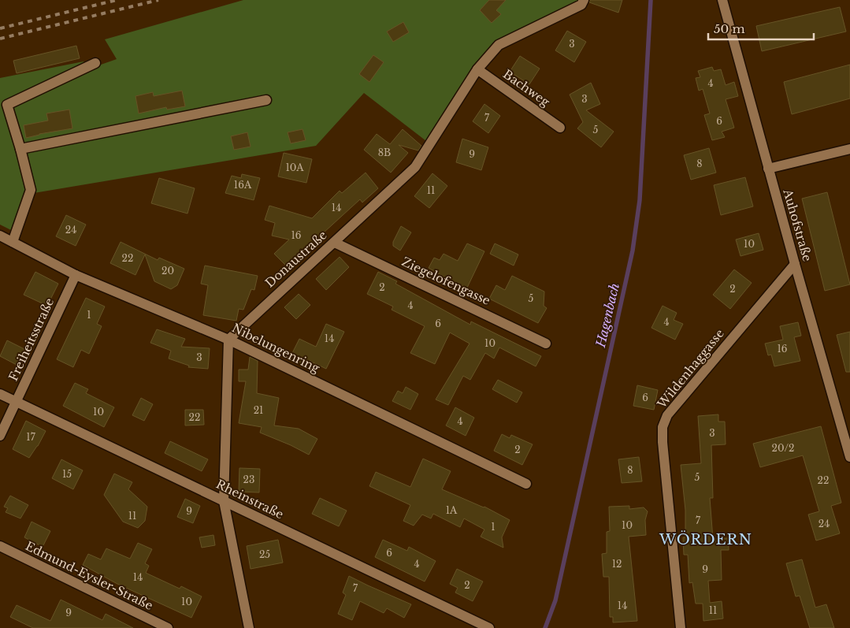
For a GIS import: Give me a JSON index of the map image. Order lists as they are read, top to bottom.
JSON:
{
  "streets": {
    "street": [
      "Bachweg",
      "Auhofstraße",
      "Donaustraße",
      "Ziegelofengasse",
      "Freiheitsstraße",
      "Nibelungenring",
      "Wildenhaggasse",
      "Rheinstraße",
      "Edmund-Eysler-Straße"
    ]
  },
  "crossings": [
    ["Bachweg", "Donaustraße"],
    ["Auhofstraße", "Wildenhaggasse"],
    ["Donaustraße", "Ziegelofengasse"],
    ["Donaustraße", "Nibelungenring"],
    ["Freiheitsstraße", "Nibelungenring"],
    ["Freiheitsstraße", "Rheinstraße"]
  ],
  "districts": ["WÖRDERN"],
  "water": ["Hagenbach"],
  "house_numbers": [
    "3",
    "4",
    "3",
    "7",
    "6",
    "5",
    "8B",
    "9",
    "8",
    "10A",
    "16A",
    "11",
    "14",
    "24",
    "16",
    "10",
    "22",
    "20",
    "2",
    "2",
    "5",
    "4",
    "1",
    "4",
    "6",
    "14",
    "10",
    "16",
    "3",
    "6",
    "21",
    "10",
    "22",
    "4",
    "3",
    "17",
    "20/2",
    "2",
    "8",
    "15",
    "5",
    "23",
    "22",
    "1A",
    "9",
    "11",
    "7",
    "24",
    "10",
    "1",
    "6",
    "25",
    "4",
    "12",
    "9",
    "14",
    "2",
    "7",
    "10",
    "14",
    "11",
    "9"
  ],
  "scale_bar": "50 m"
}
